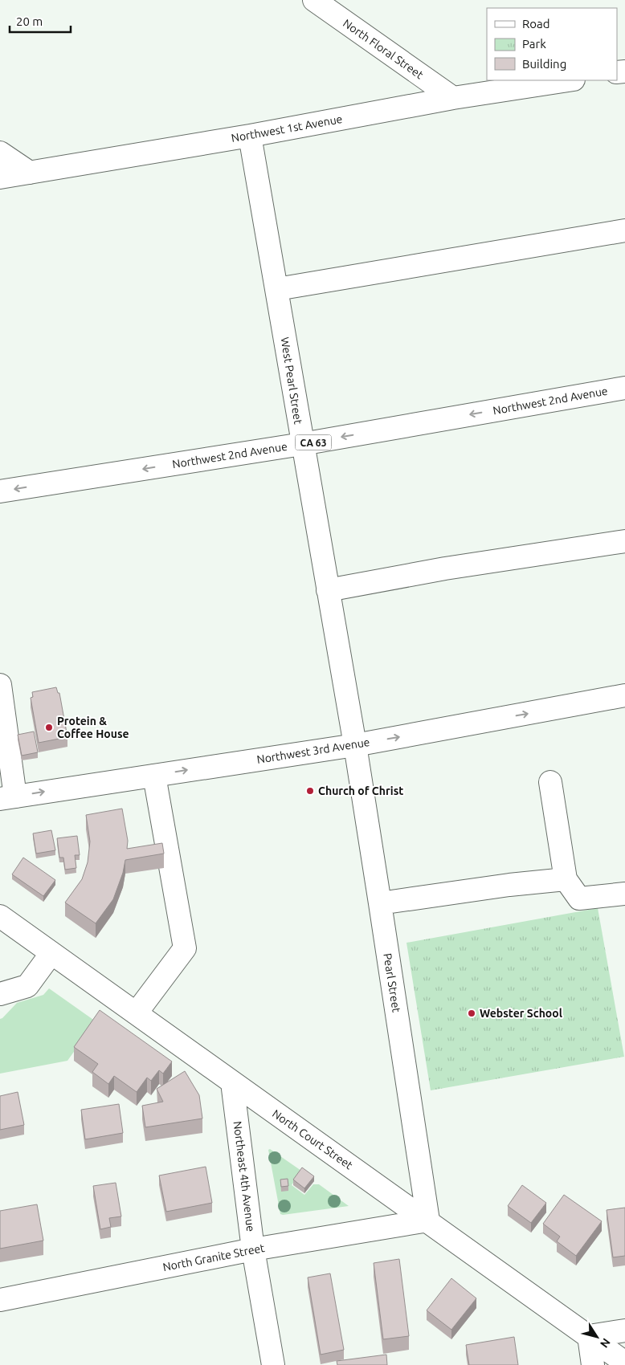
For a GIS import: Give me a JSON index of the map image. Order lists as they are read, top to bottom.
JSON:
{
  "streets": {
    "street": [
      "North Floral Street",
      "Northwest 1st Avenue",
      "West Pearl Street",
      "Northwest 2nd Avenue",
      "CA 63",
      "Northwest 3rd Avenue",
      "Pearl Street",
      "North Court Street",
      "Northeast 4th Avenue",
      "North Granite Street"
    ]
  },
  "crossings": [
    ["North Floral Street", "Northwest 1st Avenue"],
    ["Northwest 1st Avenue", "West Pearl Street"],
    ["West Pearl Street", "Northwest 2nd Avenue"],
    ["West Pearl Street", "Northwest 3rd Avenue"],
    ["West Pearl Street", "Pearl Street"],
    ["Northwest 3rd Avenue", "Pearl Street"],
    ["Pearl Street", "North Court Street"],
    ["Pearl Street", "North Granite Street"],
    ["North Court Street", "Northeast 4th Avenue"],
    ["North Court Street", "North Granite Street"],
    ["Northeast 4th Avenue", "North Granite Street"]
  ],
  "places": ["Protein & Coffee House", "Church of Christ", "Webster School"],
  "legend": ["Road", "Park", "Building"],
  "scale_bar": "20 m",
  "north": "bottom right"
}
